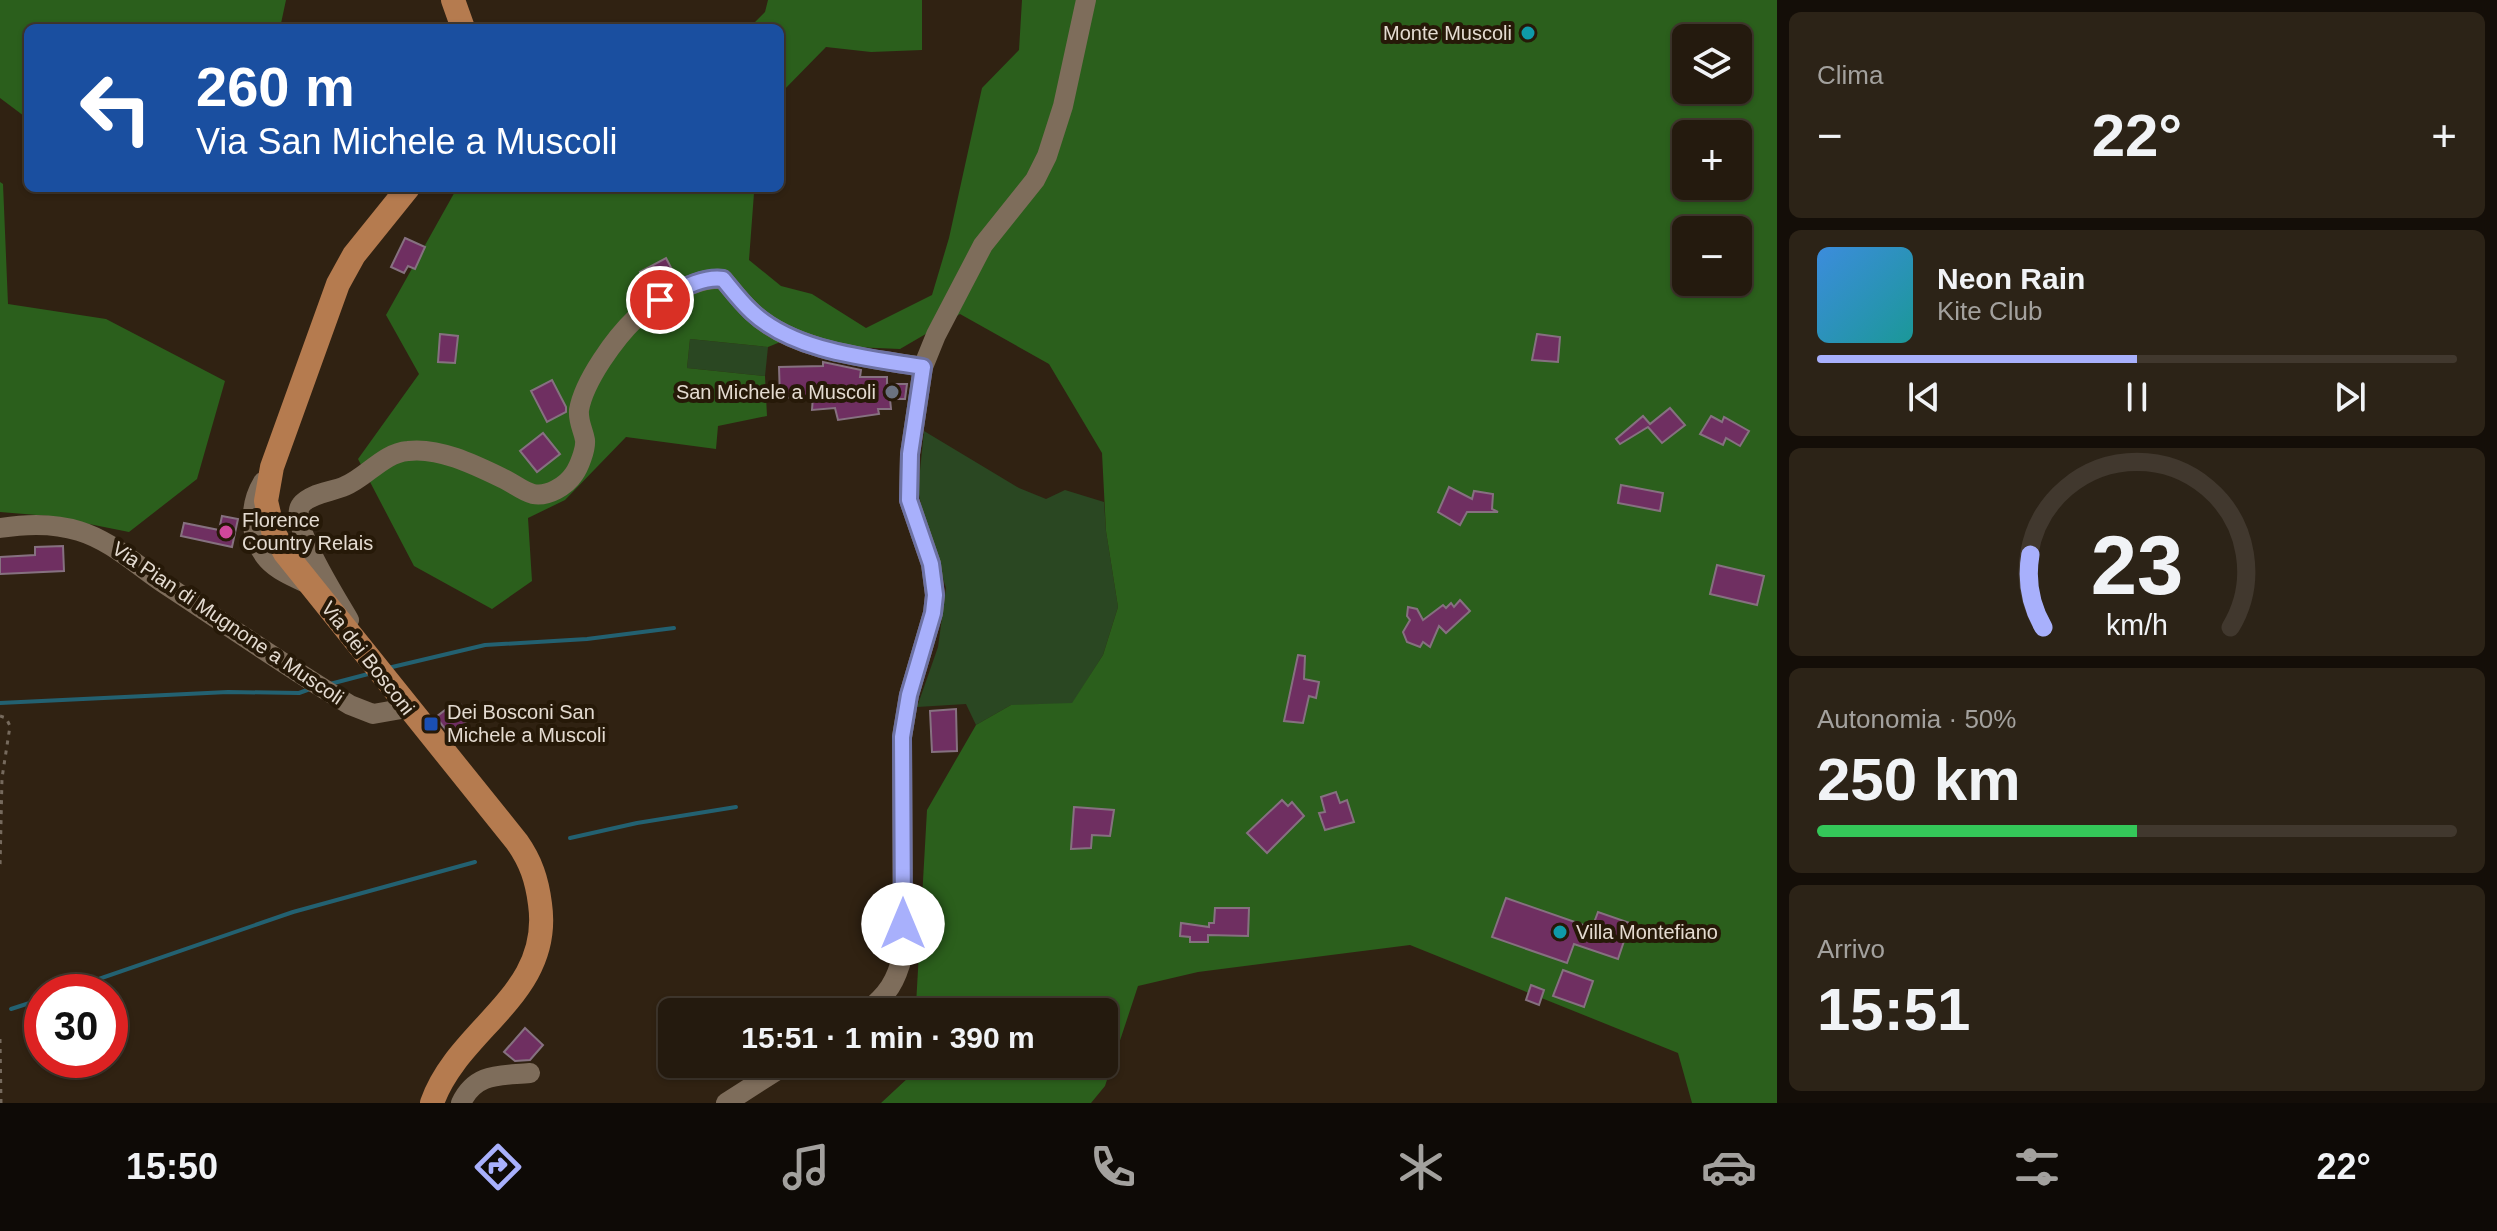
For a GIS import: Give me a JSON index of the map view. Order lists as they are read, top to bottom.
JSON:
{
  "streets": {
    "main road": ["Via dei Bosconi"],
    "street": ["Via Pian di Mugnone a Muscoli"]
  },
  "crossings": [
    ["Via Pian di Mugnone a Muscoli", "Via dei Bosconi"]
  ],
  "places": {
    "other": [
      "Monte Muscoli",
      "San Michele a Muscoli",
      "Florence Country Relais",
      "Villa Montefiano"
    ],
    "transit": ["Dei Bosconi San Michele a Muscoli"]
  },
  "page": {
    "tile": [
      "Clima",
      ["Autonomia · 50%", "250 km"],
      ["Arrivo", "15:51"]
    ],
    "map_buttons": ["+", "−"],
    "turn": ["260 m", "Via San Michele a Muscoli"],
    "heat": ["−", "22°", "+"],
    "song": ["Neon Rain", "Kite Club"],
    "limit": "30",
    "trip": "15:51 · 1 min · 390 m",
    "tabs": ["15:50", "22°"],
    "gauge": ["23", "km/h"]
  }
}
